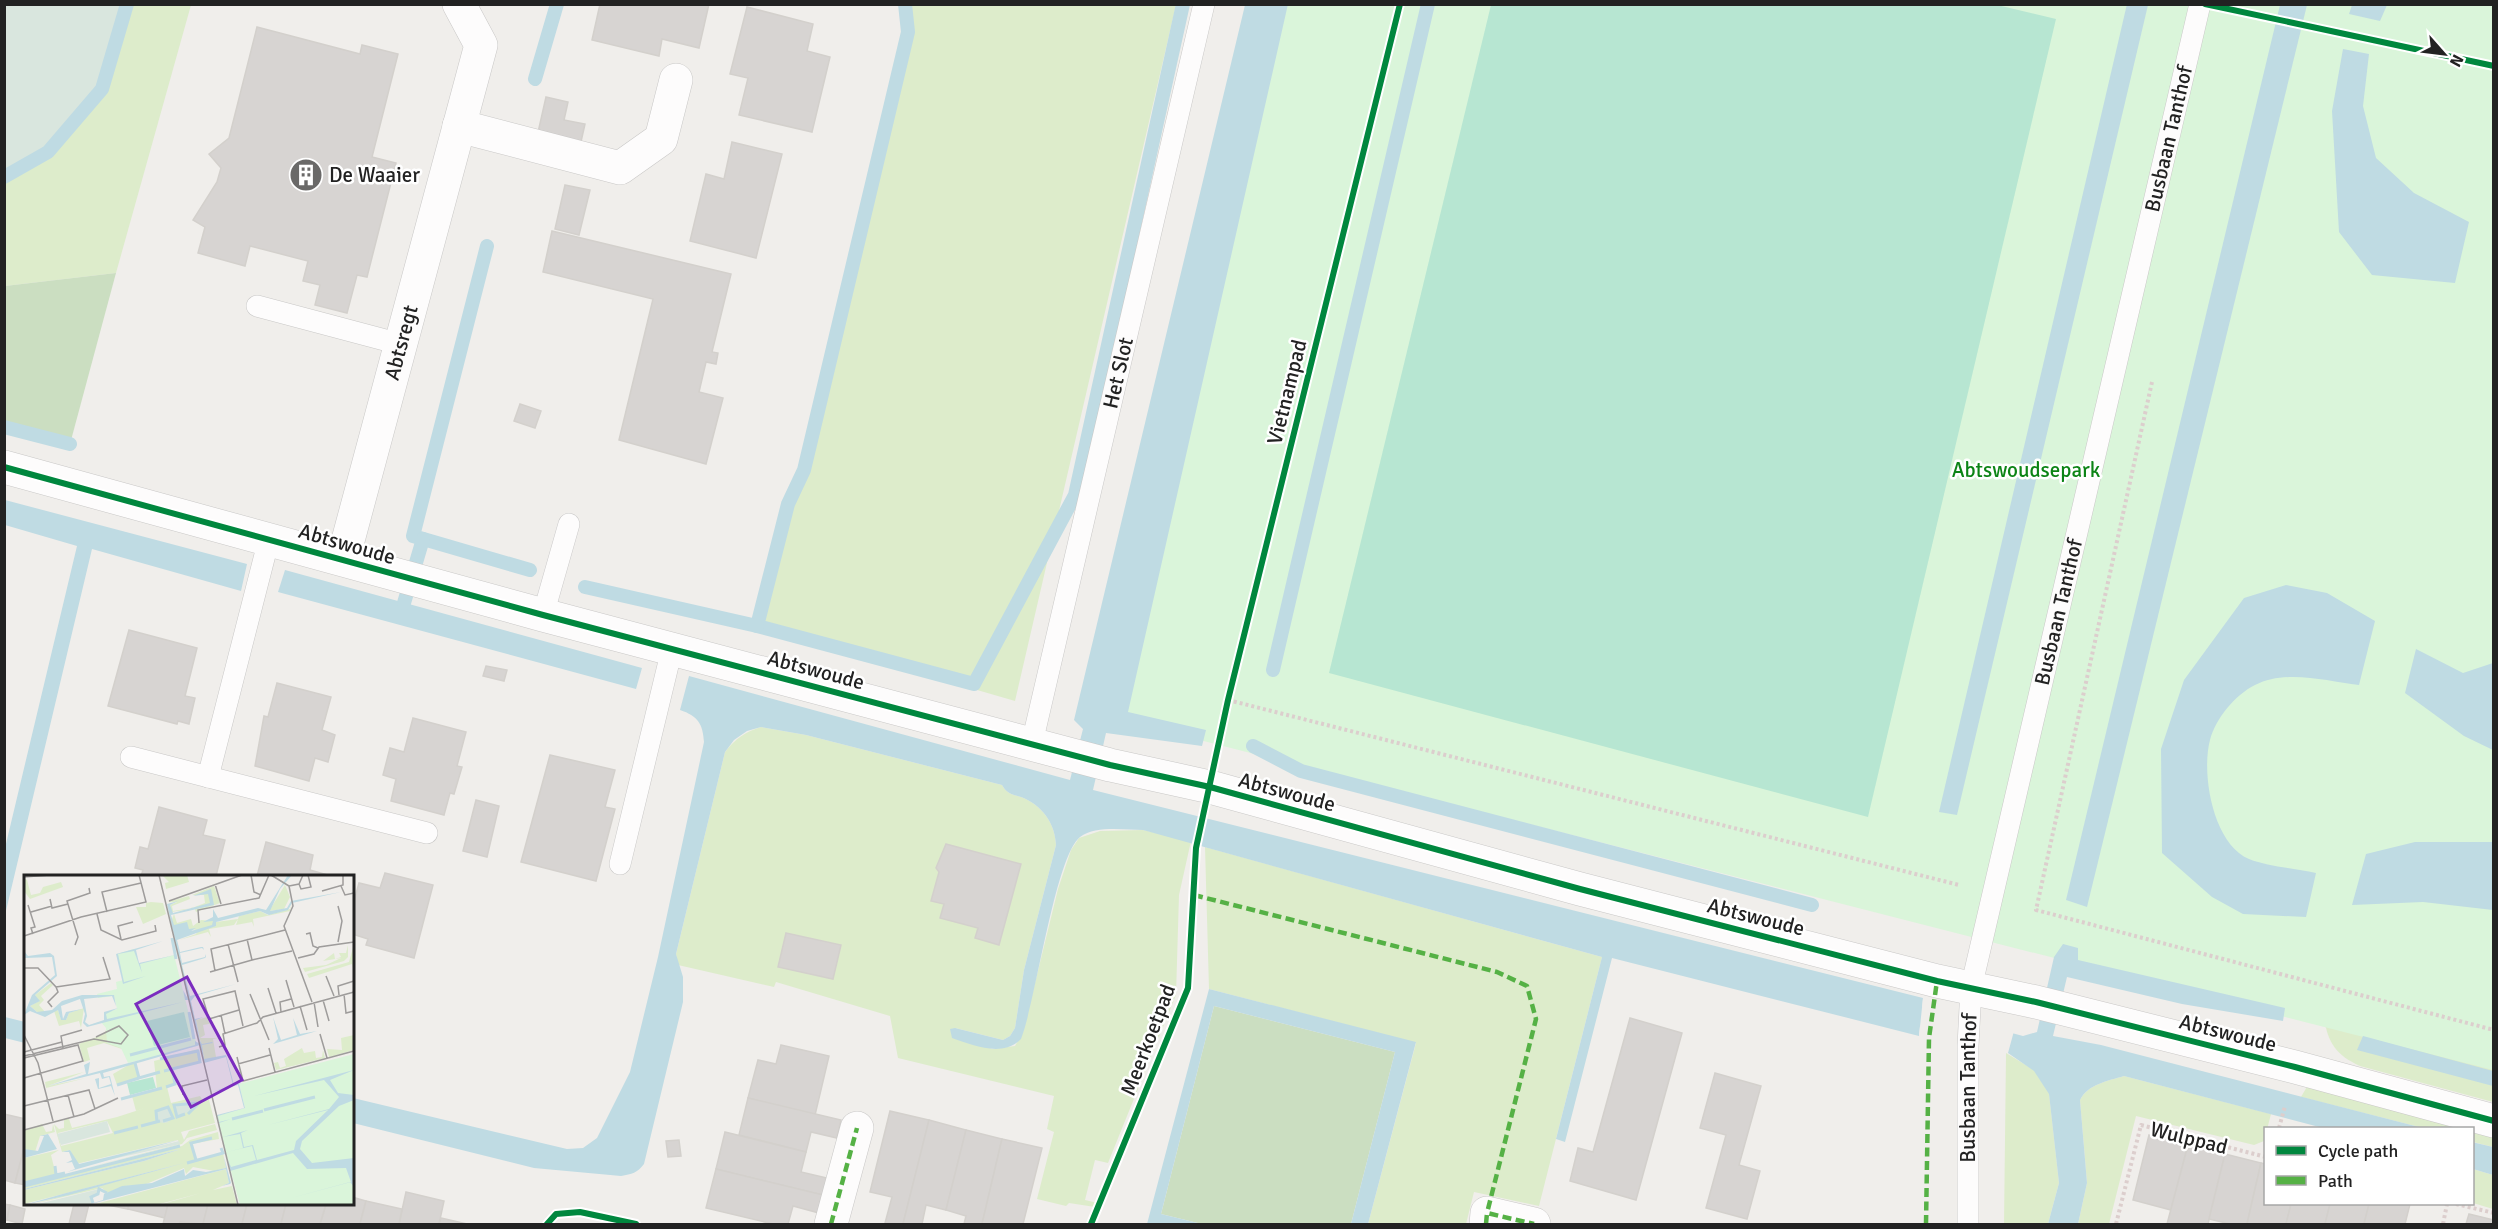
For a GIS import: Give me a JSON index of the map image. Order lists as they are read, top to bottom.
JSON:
{
  "streets": {
    "street": ["Abtsregt", "Abtswoude"],
    "lane": ["Busbaan Tanthof", "Het Slot"],
    "path": ["Wulppad"],
    "cycle path": ["Vietnampad"]
  },
  "crossings": [
    ["Busbaan Tanthof", "Abtswoude"],
    ["Abtsregt", "Abtswoude"],
    ["Het Slot", "Abtswoude"]
  ],
  "parks": ["Abtswoudsepark"],
  "places": {
    "building": ["De Waaier"]
  },
  "legend": ["Cycle path", "Path"],
  "north": "bottom right"
}
